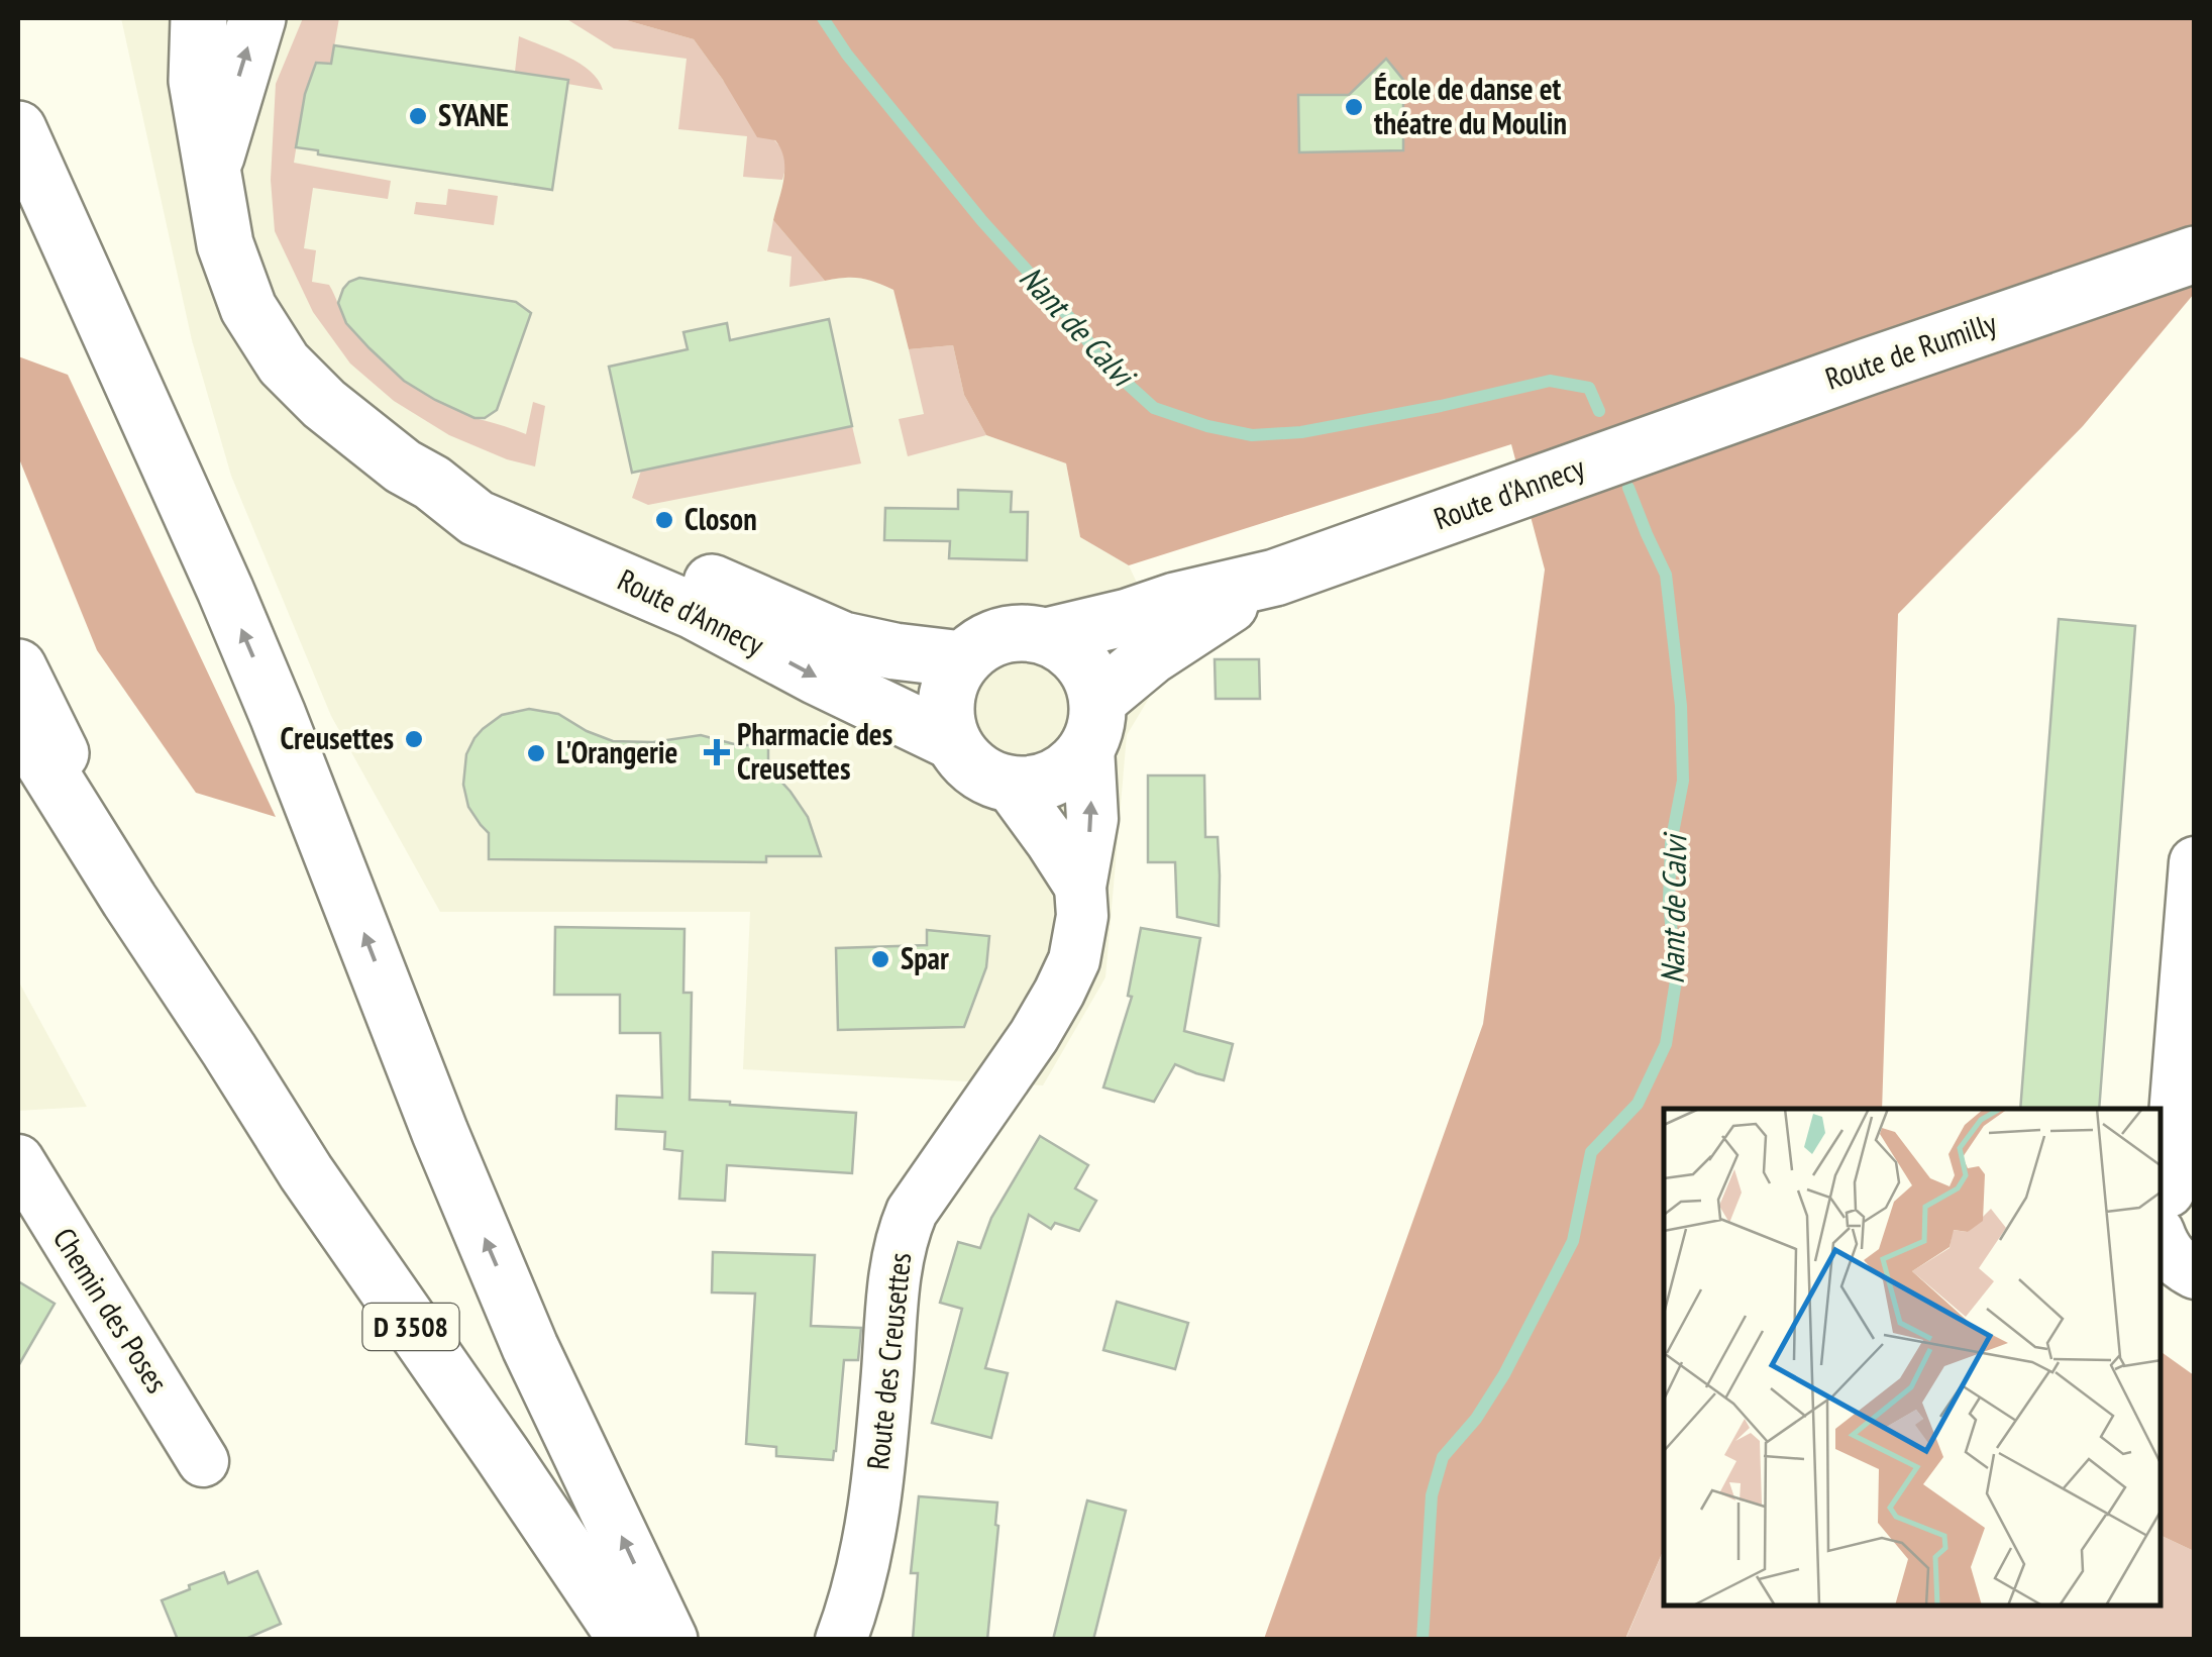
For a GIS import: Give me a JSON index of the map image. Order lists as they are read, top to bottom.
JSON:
{
  "streets": {
    "main road": ["Route de Rumilly", "Route d'Annecy", "D 3508"],
    "street": ["Chemin des Poses", "Route des Creusettes"]
  },
  "crossings": [
    ["Route de Rumilly", "Route d'Annecy"],
    ["Route d'Annecy", "Route des Creusettes"]
  ],
  "water": ["Nant de Calvi"],
  "places": {
    "other": [
      "École de danse et théatre du Moulin",
      "SYANE",
      "Closon",
      "Creusettes",
      "L'Orangerie",
      "Spar"
    ],
    "health": ["Pharmacie des Creusettes"]
  }
}
